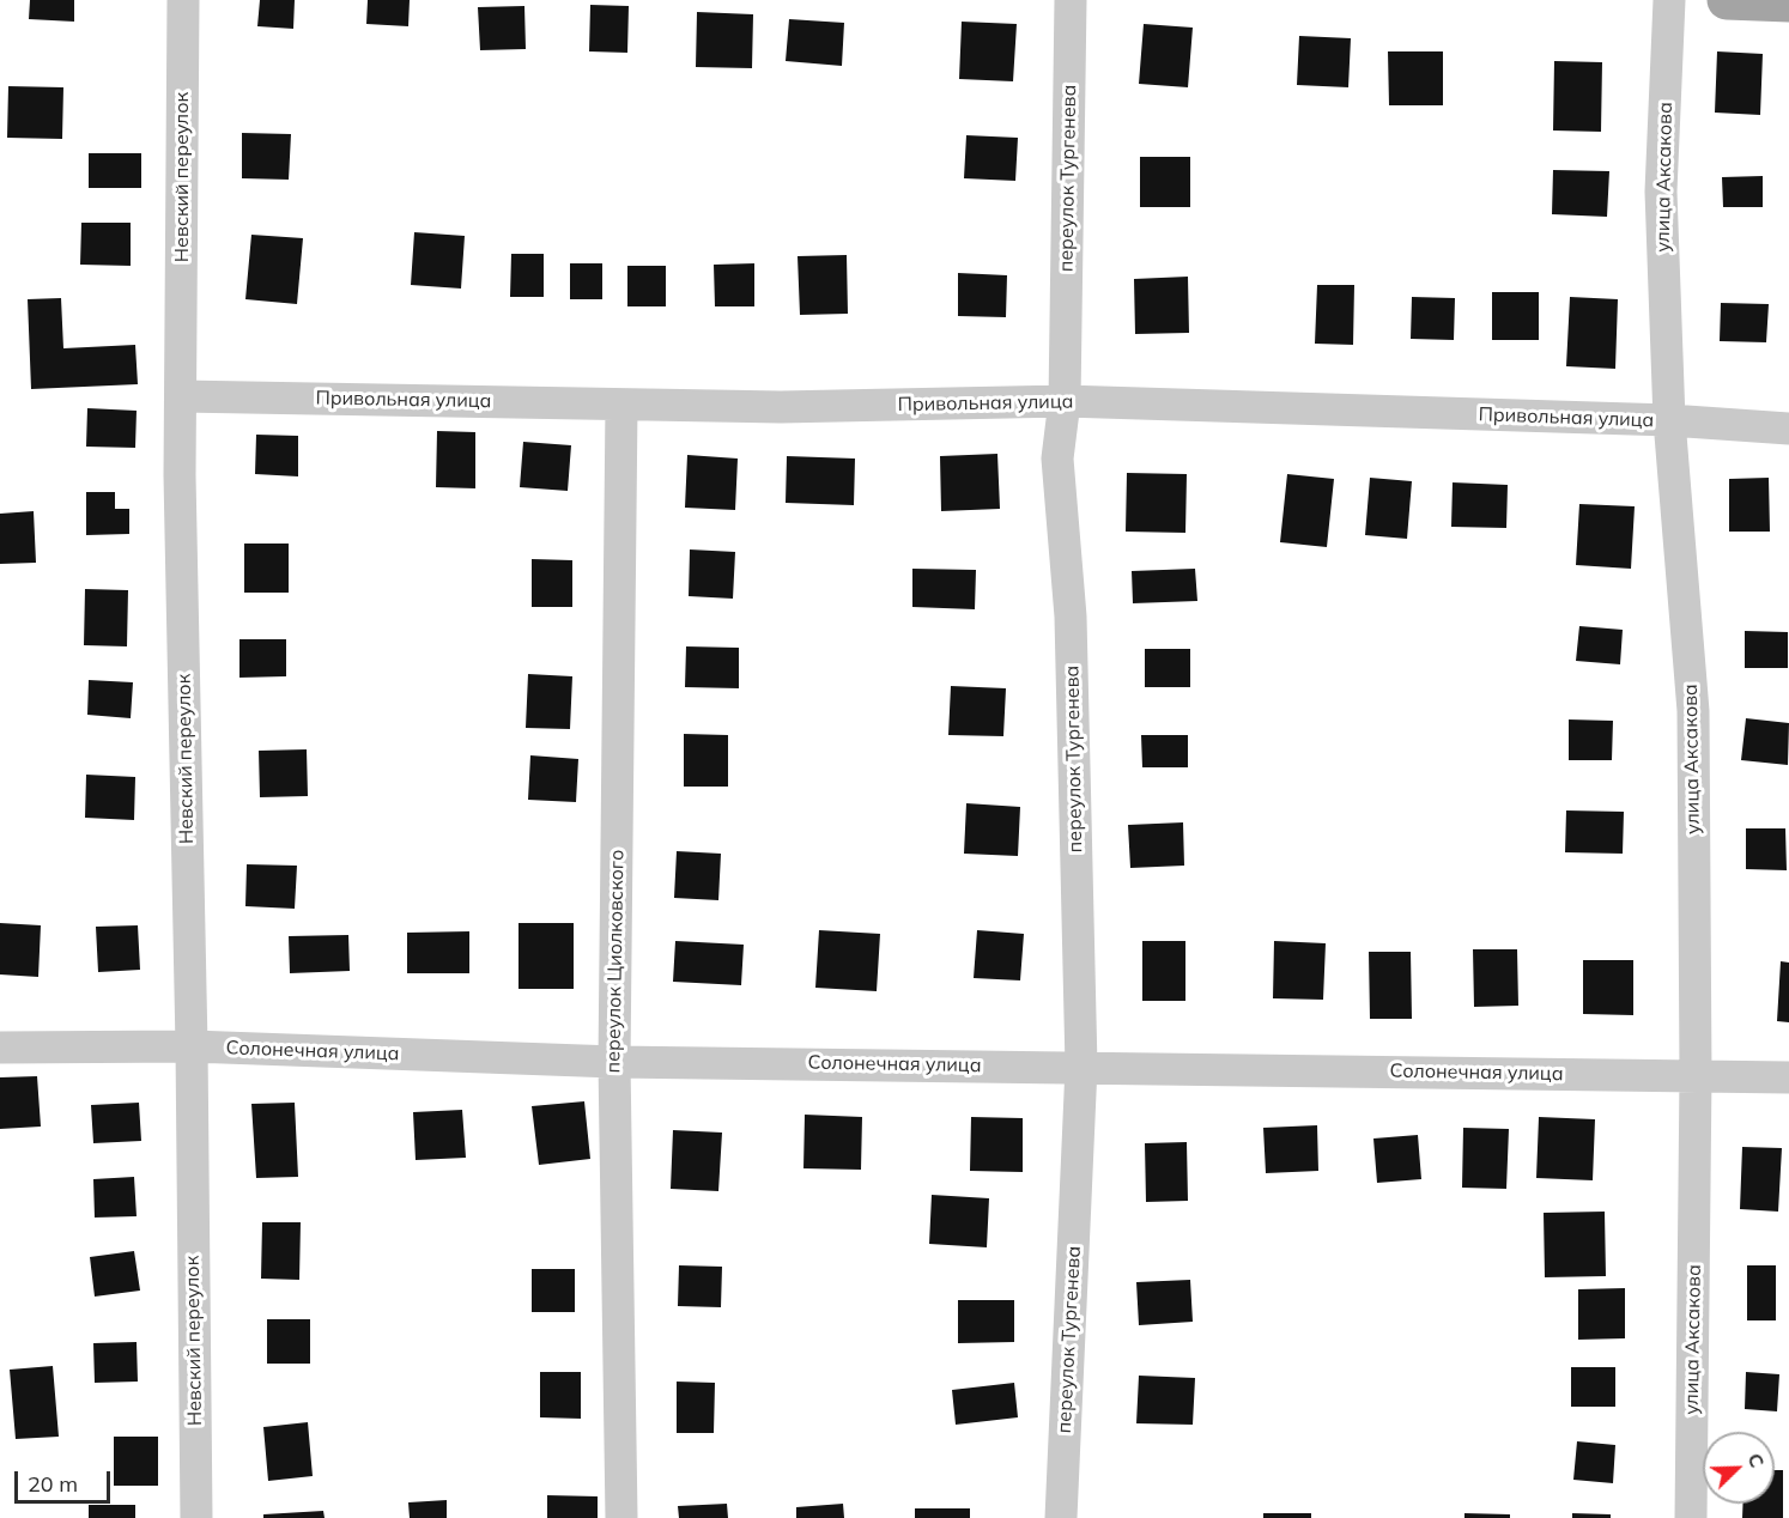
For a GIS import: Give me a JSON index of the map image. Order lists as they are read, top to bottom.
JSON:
{
  "streets": {
    "street": [
      "Невский переулок",
      "улица Аксакова",
      "переулок Тургенева",
      "Привольная улица",
      "переулок Циолковского",
      "Солонечная улица"
    ]
  },
  "crossings": [
    ["Невский переулок", "Привольная улица"],
    ["Невский переулок", "Солонечная улица"],
    ["улица Аксакова", "Привольная улица"],
    ["улица Аксакова", "Солонечная улица"],
    ["переулок Тургенева", "Привольная улица"],
    ["переулок Тургенева", "Солонечная улица"],
    ["Привольная улица", "переулок Циолковского"],
    ["переулок Циолковского", "Солонечная улица"]
  ],
  "scale_bar": "20 m",
  "north": "top right"
}
